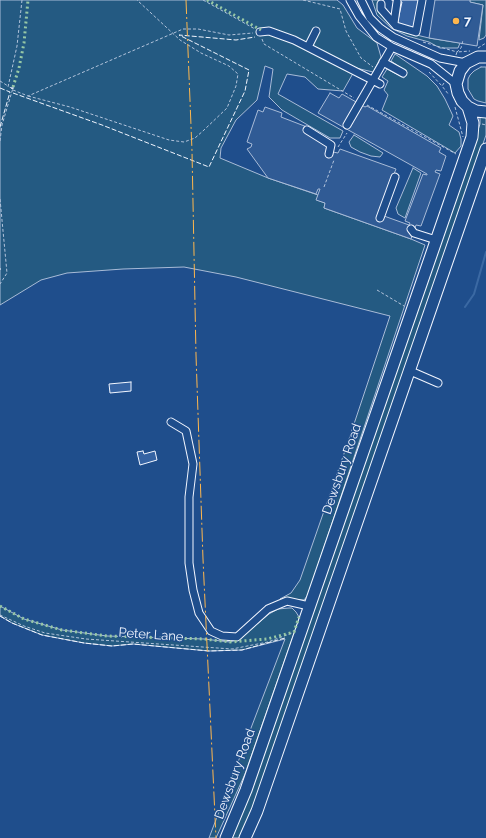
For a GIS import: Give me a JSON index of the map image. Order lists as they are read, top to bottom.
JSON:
{
  "streets": {
    "highway": ["Dewsbury Road"],
    "path": ["Peter Lane"]
  },
  "crossings": [
    ["Dewsbury Road", "Peter Lane"]
  ],
  "places": ["7"]
}
